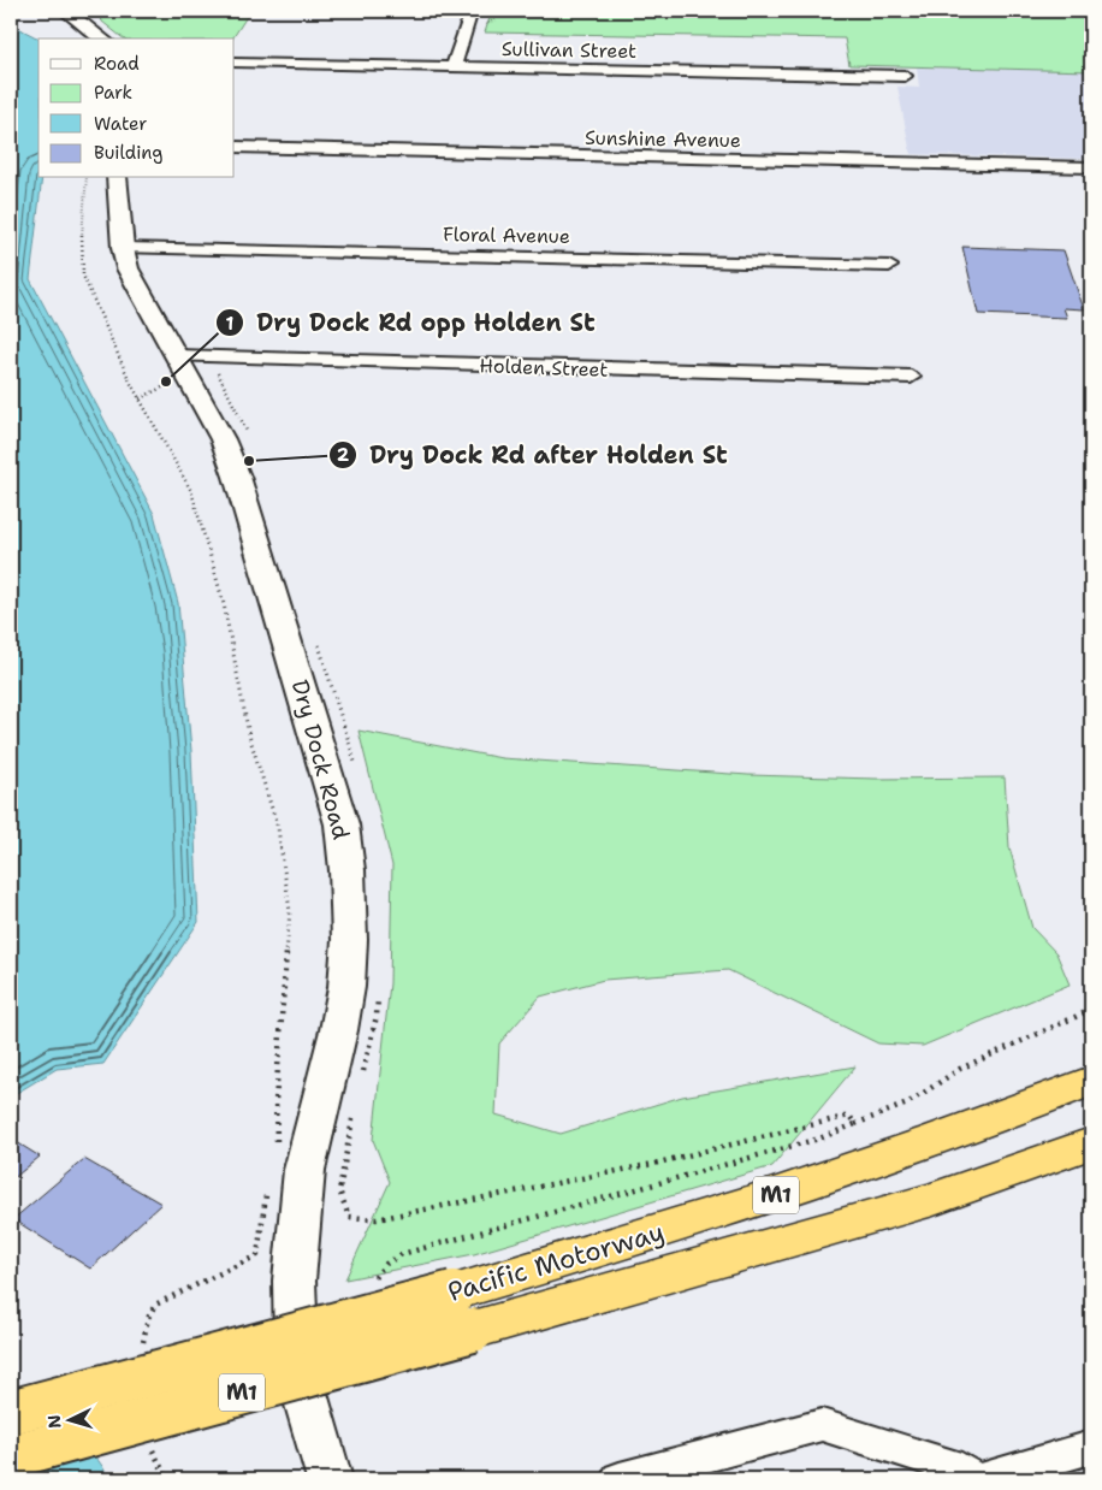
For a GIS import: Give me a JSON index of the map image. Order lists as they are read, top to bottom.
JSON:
{
  "streets": {
    "highway": ["M1", "Pacific Motorway"],
    "street": [
      "Sullivan Street",
      "Sunshine Avenue",
      "Floral Avenue",
      "Holden Street",
      "Dry Dock Road"
    ]
  },
  "crossings": [
    ["Floral Avenue", "Dry Dock Road"],
    ["Holden Street", "Dry Dock Road"]
  ],
  "places": ["Dry Dock Rd opp Holden St", "Dry Dock Rd after Holden St"],
  "legend": [
    "Road",
    "Park",
    "Water",
    "Building"
  ],
  "north": "left"
}
